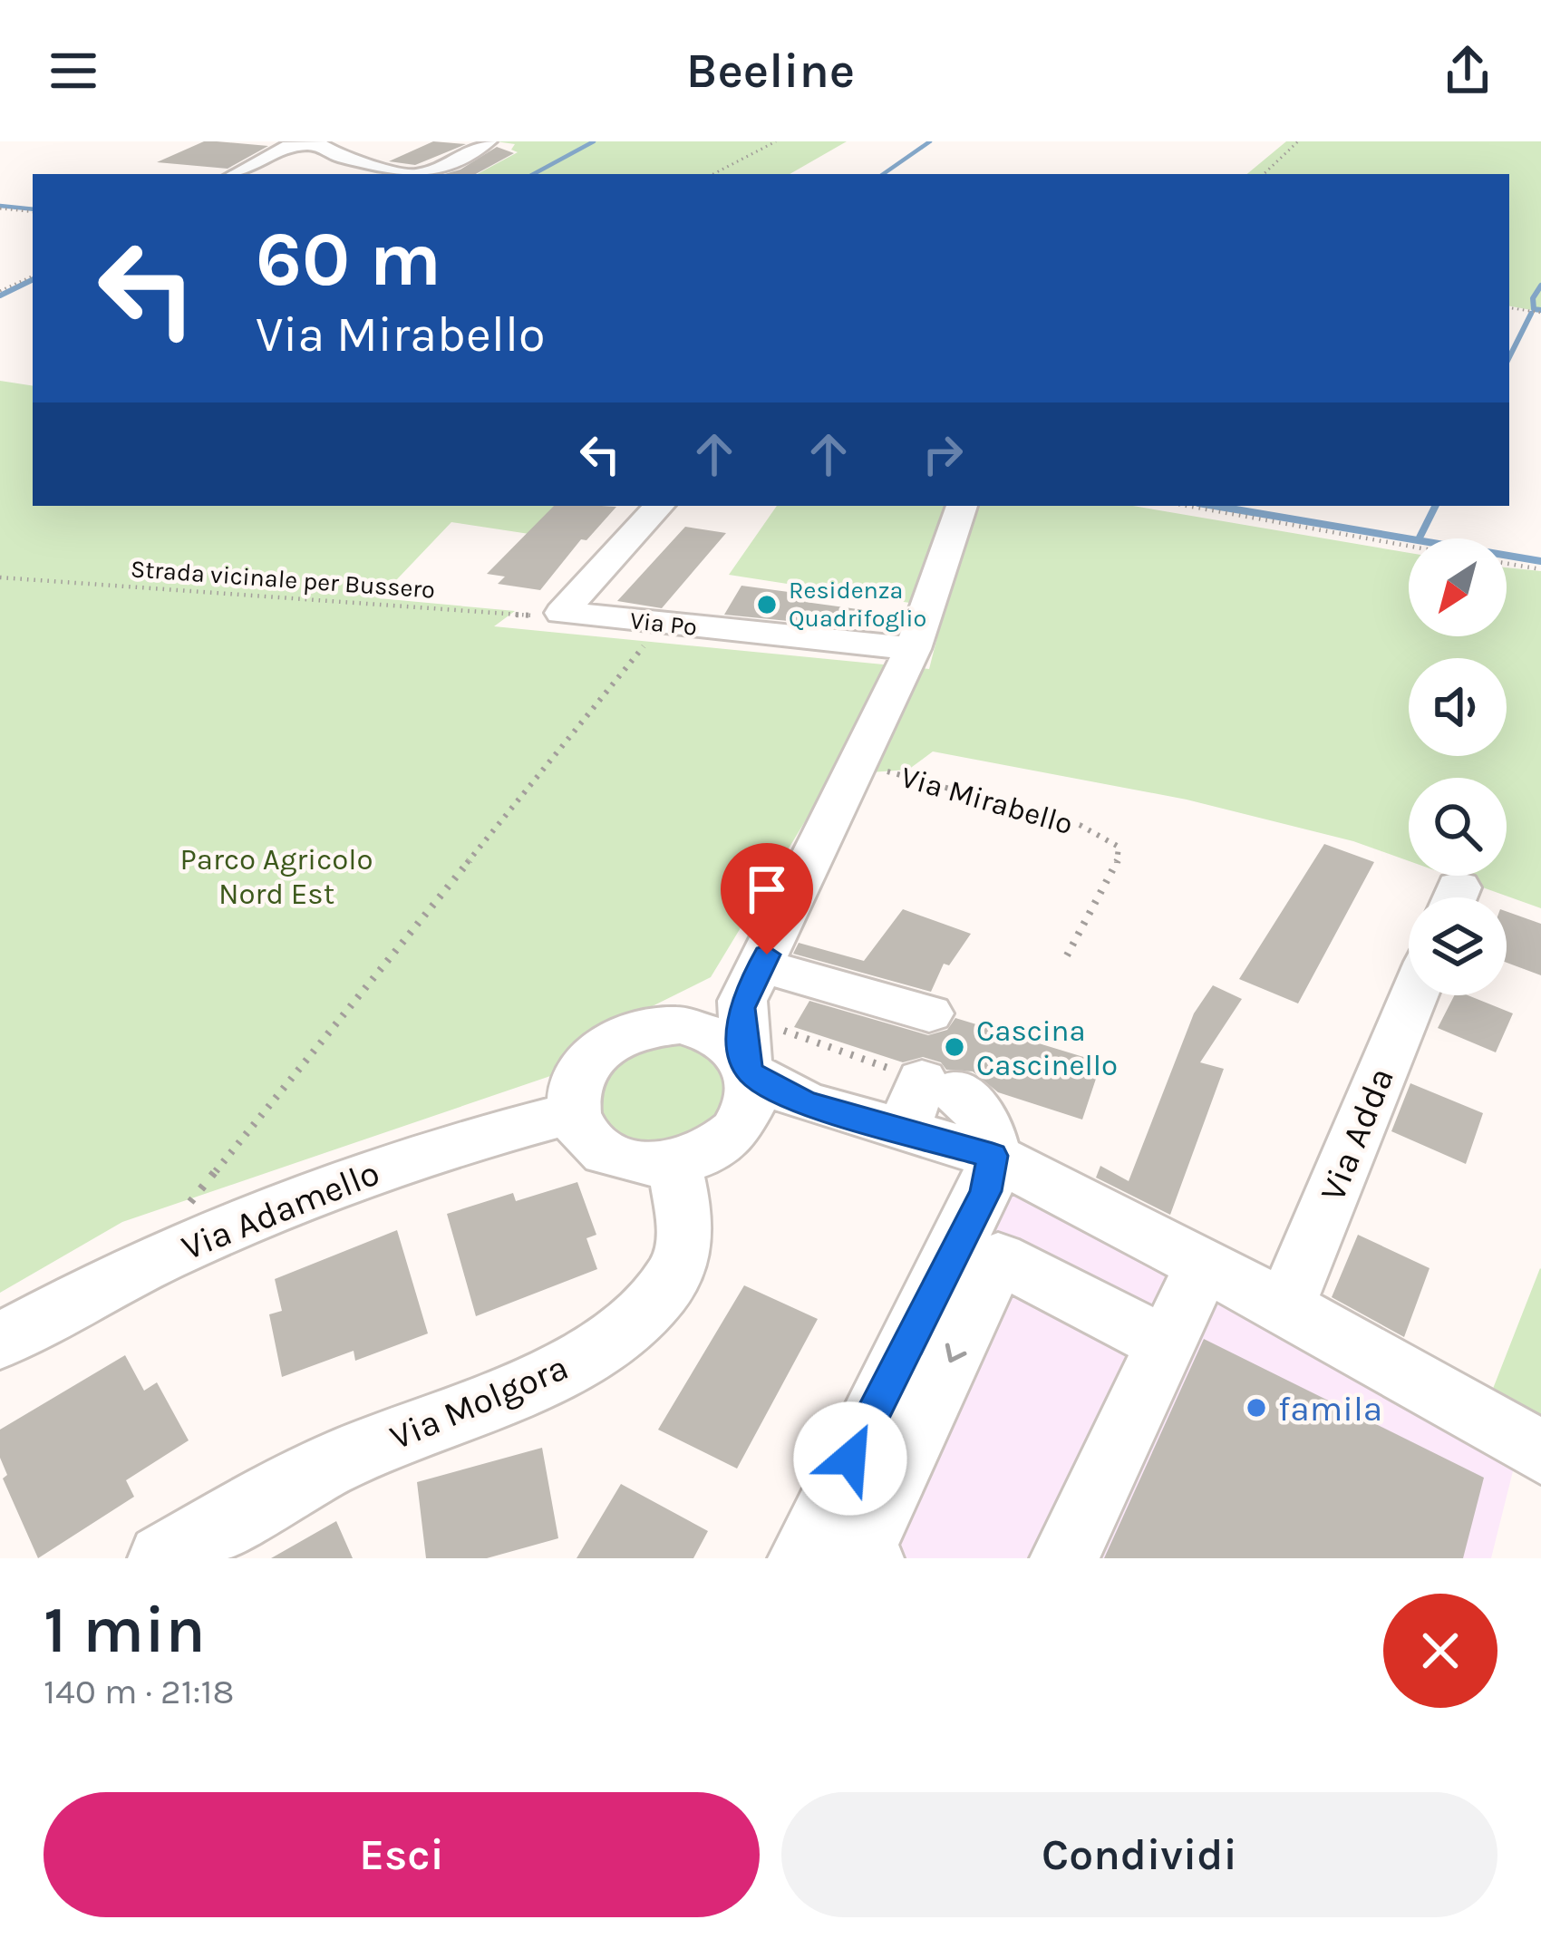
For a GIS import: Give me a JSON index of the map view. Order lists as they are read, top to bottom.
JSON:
{
  "streets": {
    "street": [
      "Via Po",
      "Via Mirabello",
      "Via Adda",
      "Via Adamello",
      "Via Molgora"
    ],
    "path": ["Strada vicinale per Bussero"]
  },
  "crossings": [
    ["Strada vicinale per Bussero", "Via Po"],
    ["Via Po", "Via Mirabello"],
    ["Via Mirabello", "Via Adamello"],
    ["Via Mirabello", "Via Molgora"],
    ["Via Adamello", "Via Molgora"]
  ],
  "parks": ["Parco Agricolo Nord Est"],
  "places": ["Residenza Quadrifoglio", "Cascina Cascinello", "famila"],
  "north": "bottom left",
  "page": {
    "header": "Beeline",
    "turn": ["60 m", "Via Mirabello"],
    "heading": ["1 min", "140 m · 21:18"],
    "buttons": ["Esci", "Condividi"]
  }
}
